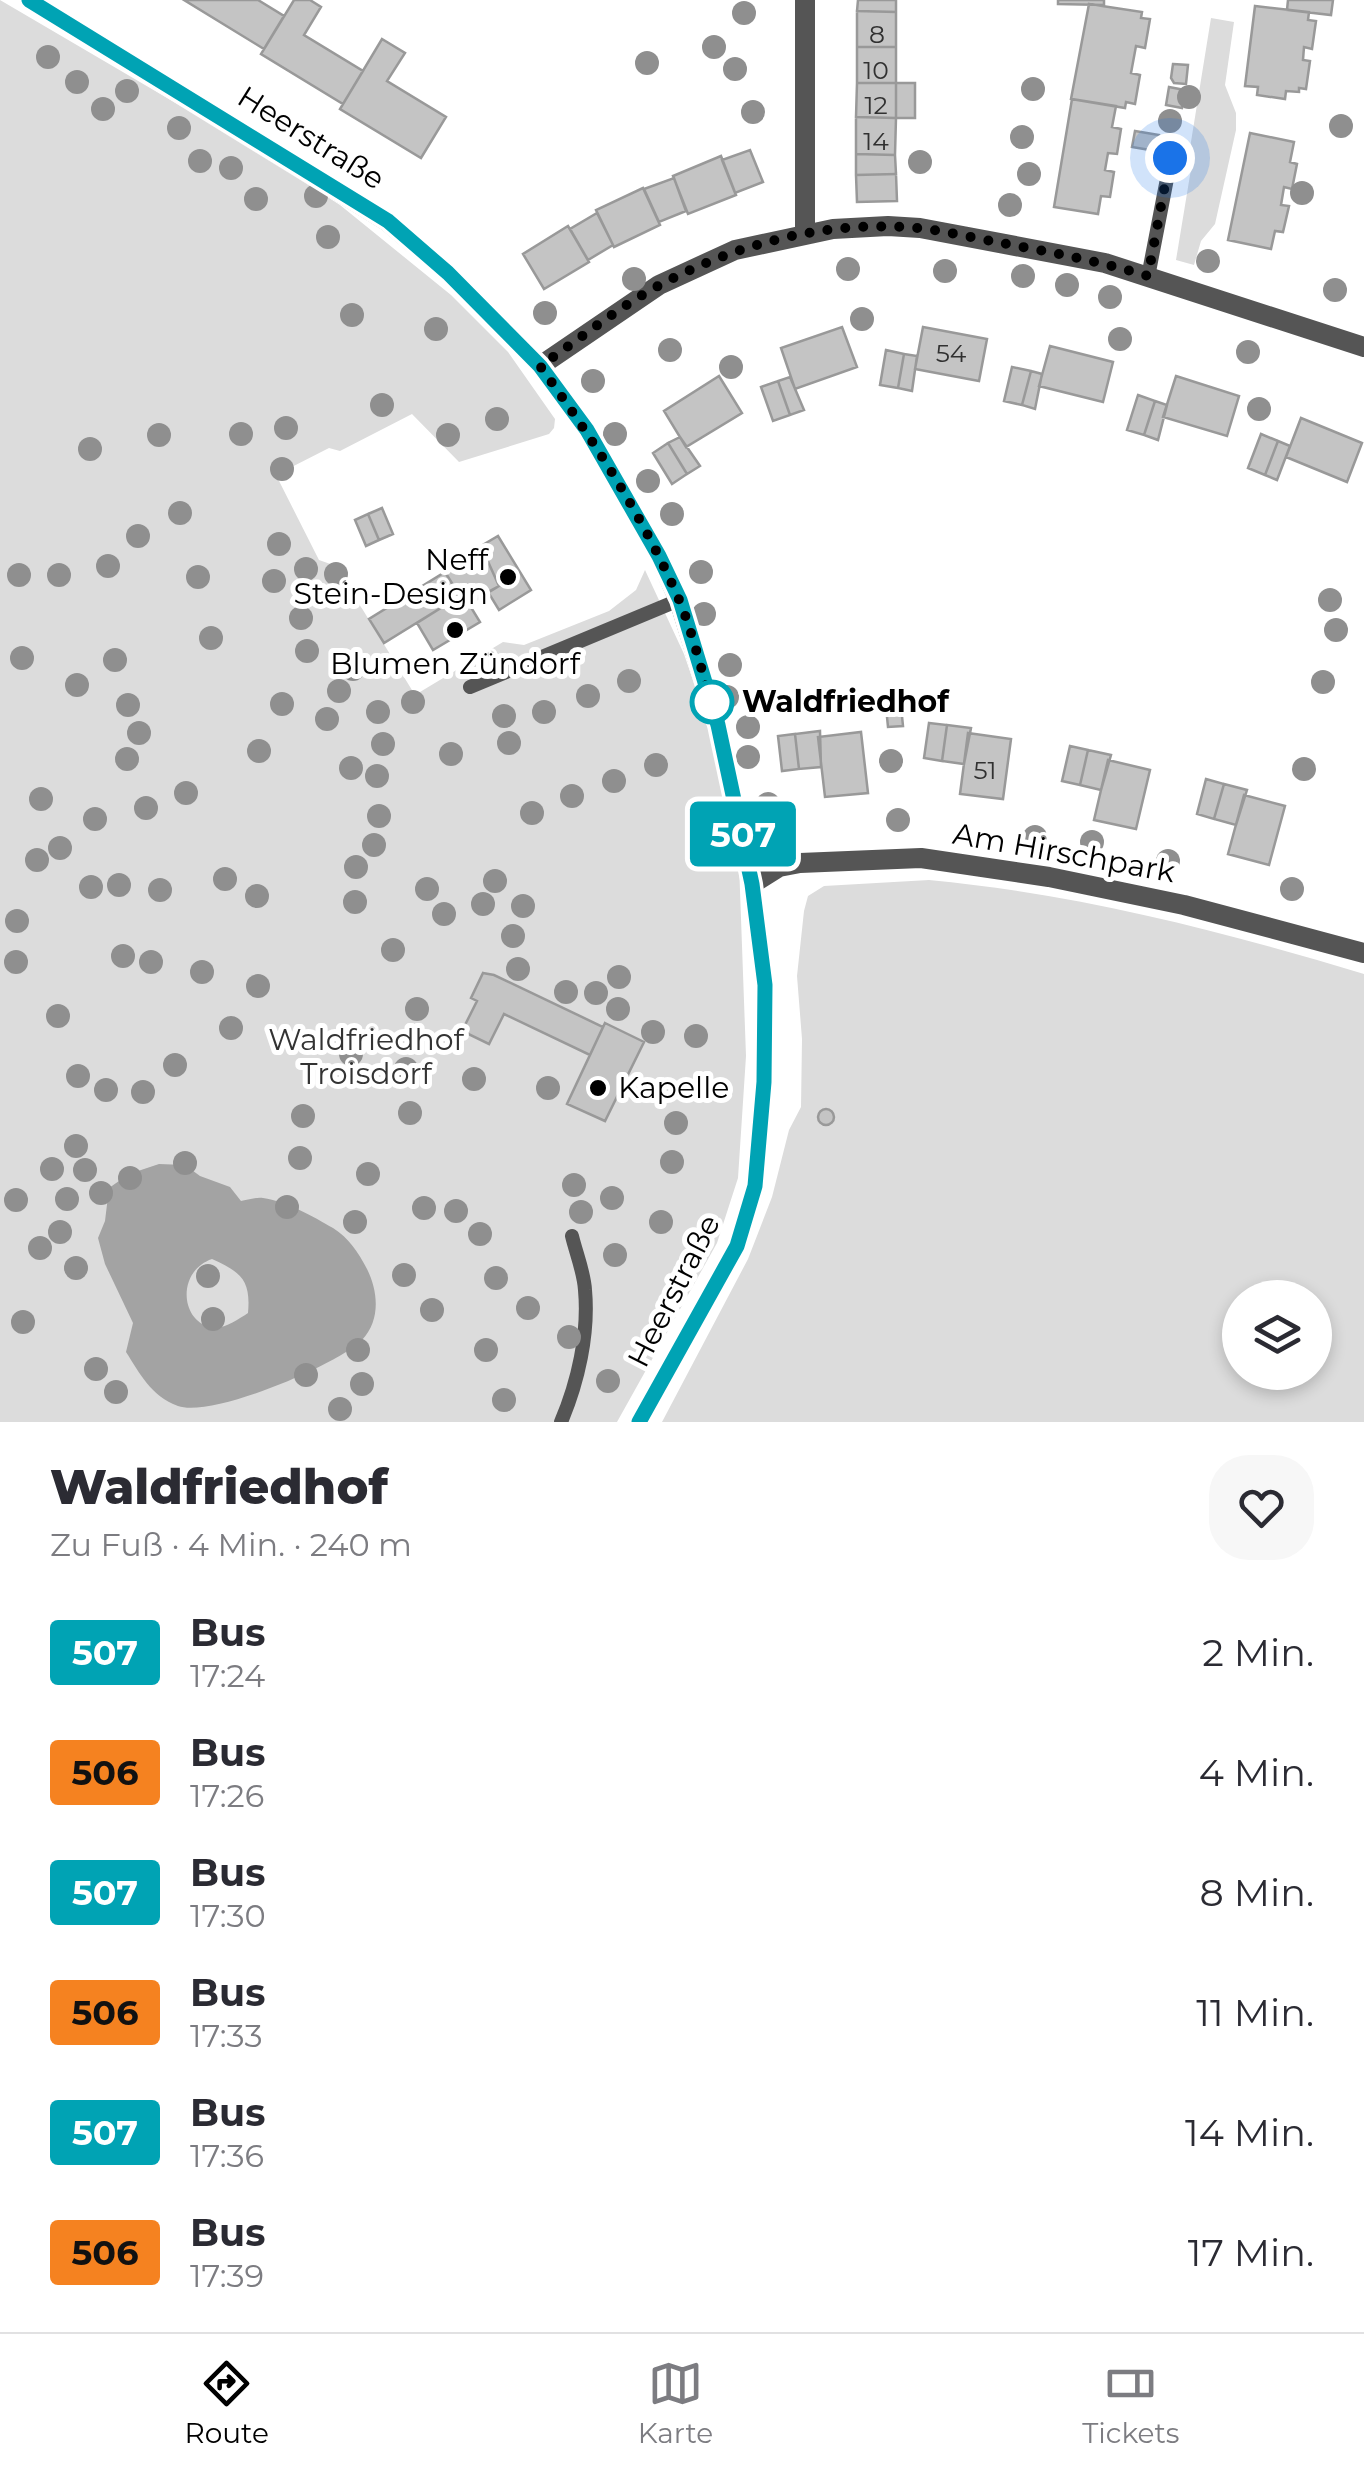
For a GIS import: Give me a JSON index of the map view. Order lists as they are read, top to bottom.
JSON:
{
  "streets": {
    "street": ["Heerstraße", "Am Hirschpark"]
  },
  "crossings": [
    ["Heerstraße", "Am Hirschpark"]
  ],
  "parks": ["Waldfriedhof Troisdorf"],
  "places": [
    "Neff Stein-Design",
    "Blumen Zündorf",
    "Waldfriedhof",
    "Kapelle"
  ],
  "lines": ["bus line 507"],
  "house_numbers": [
    "8",
    "10",
    "12",
    "14",
    "54",
    "51"
  ],
  "page": {
    "on_map": "507",
    "heading": ["Waldfriedhof", "Zu Fuß · 4 Min. · 240 m"],
    "list": [
      {
        "mark": "507",
        "name": "Bus",
        "note": "17:24",
        "value": "2 Min."
      },
      {
        "mark": "506",
        "name": "Bus",
        "note": "17:26",
        "value": "4 Min."
      },
      {
        "mark": "507",
        "name": "Bus",
        "note": "17:30",
        "value": "8 Min."
      },
      {
        "mark": "506",
        "name": "Bus",
        "note": "17:33",
        "value": "11 Min."
      },
      {
        "mark": "507",
        "name": "Bus",
        "note": "17:36",
        "value": "14 Min."
      },
      {
        "mark": "506",
        "name": "Bus",
        "note": "17:39",
        "value": "17 Min."
      }
    ],
    "tabs": ["Route", "Karte", "Tickets"]
  }
}
